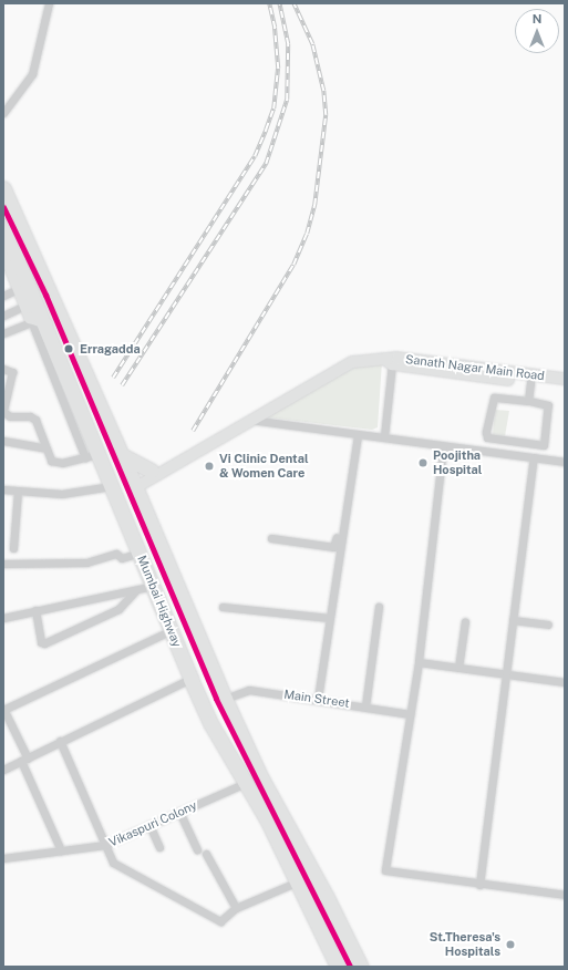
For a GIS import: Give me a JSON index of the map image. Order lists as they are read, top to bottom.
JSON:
{
  "streets": {
    "highway": ["Mumbai Highway"],
    "street": ["Sanath Nagar Main Road", "Main Street", "Vikaspuri Colony"]
  },
  "crossings": [
    ["Mumbai Highway", "Main Street"],
    ["Mumbai Highway", "Vikaspuri Colony"]
  ],
  "places": [
    "Erragadda",
    "Poojitha Hospital",
    "Vi Clinic Dental & Women Care",
    "St.Theresa's Hospitals"
  ],
  "north": "top"
}
